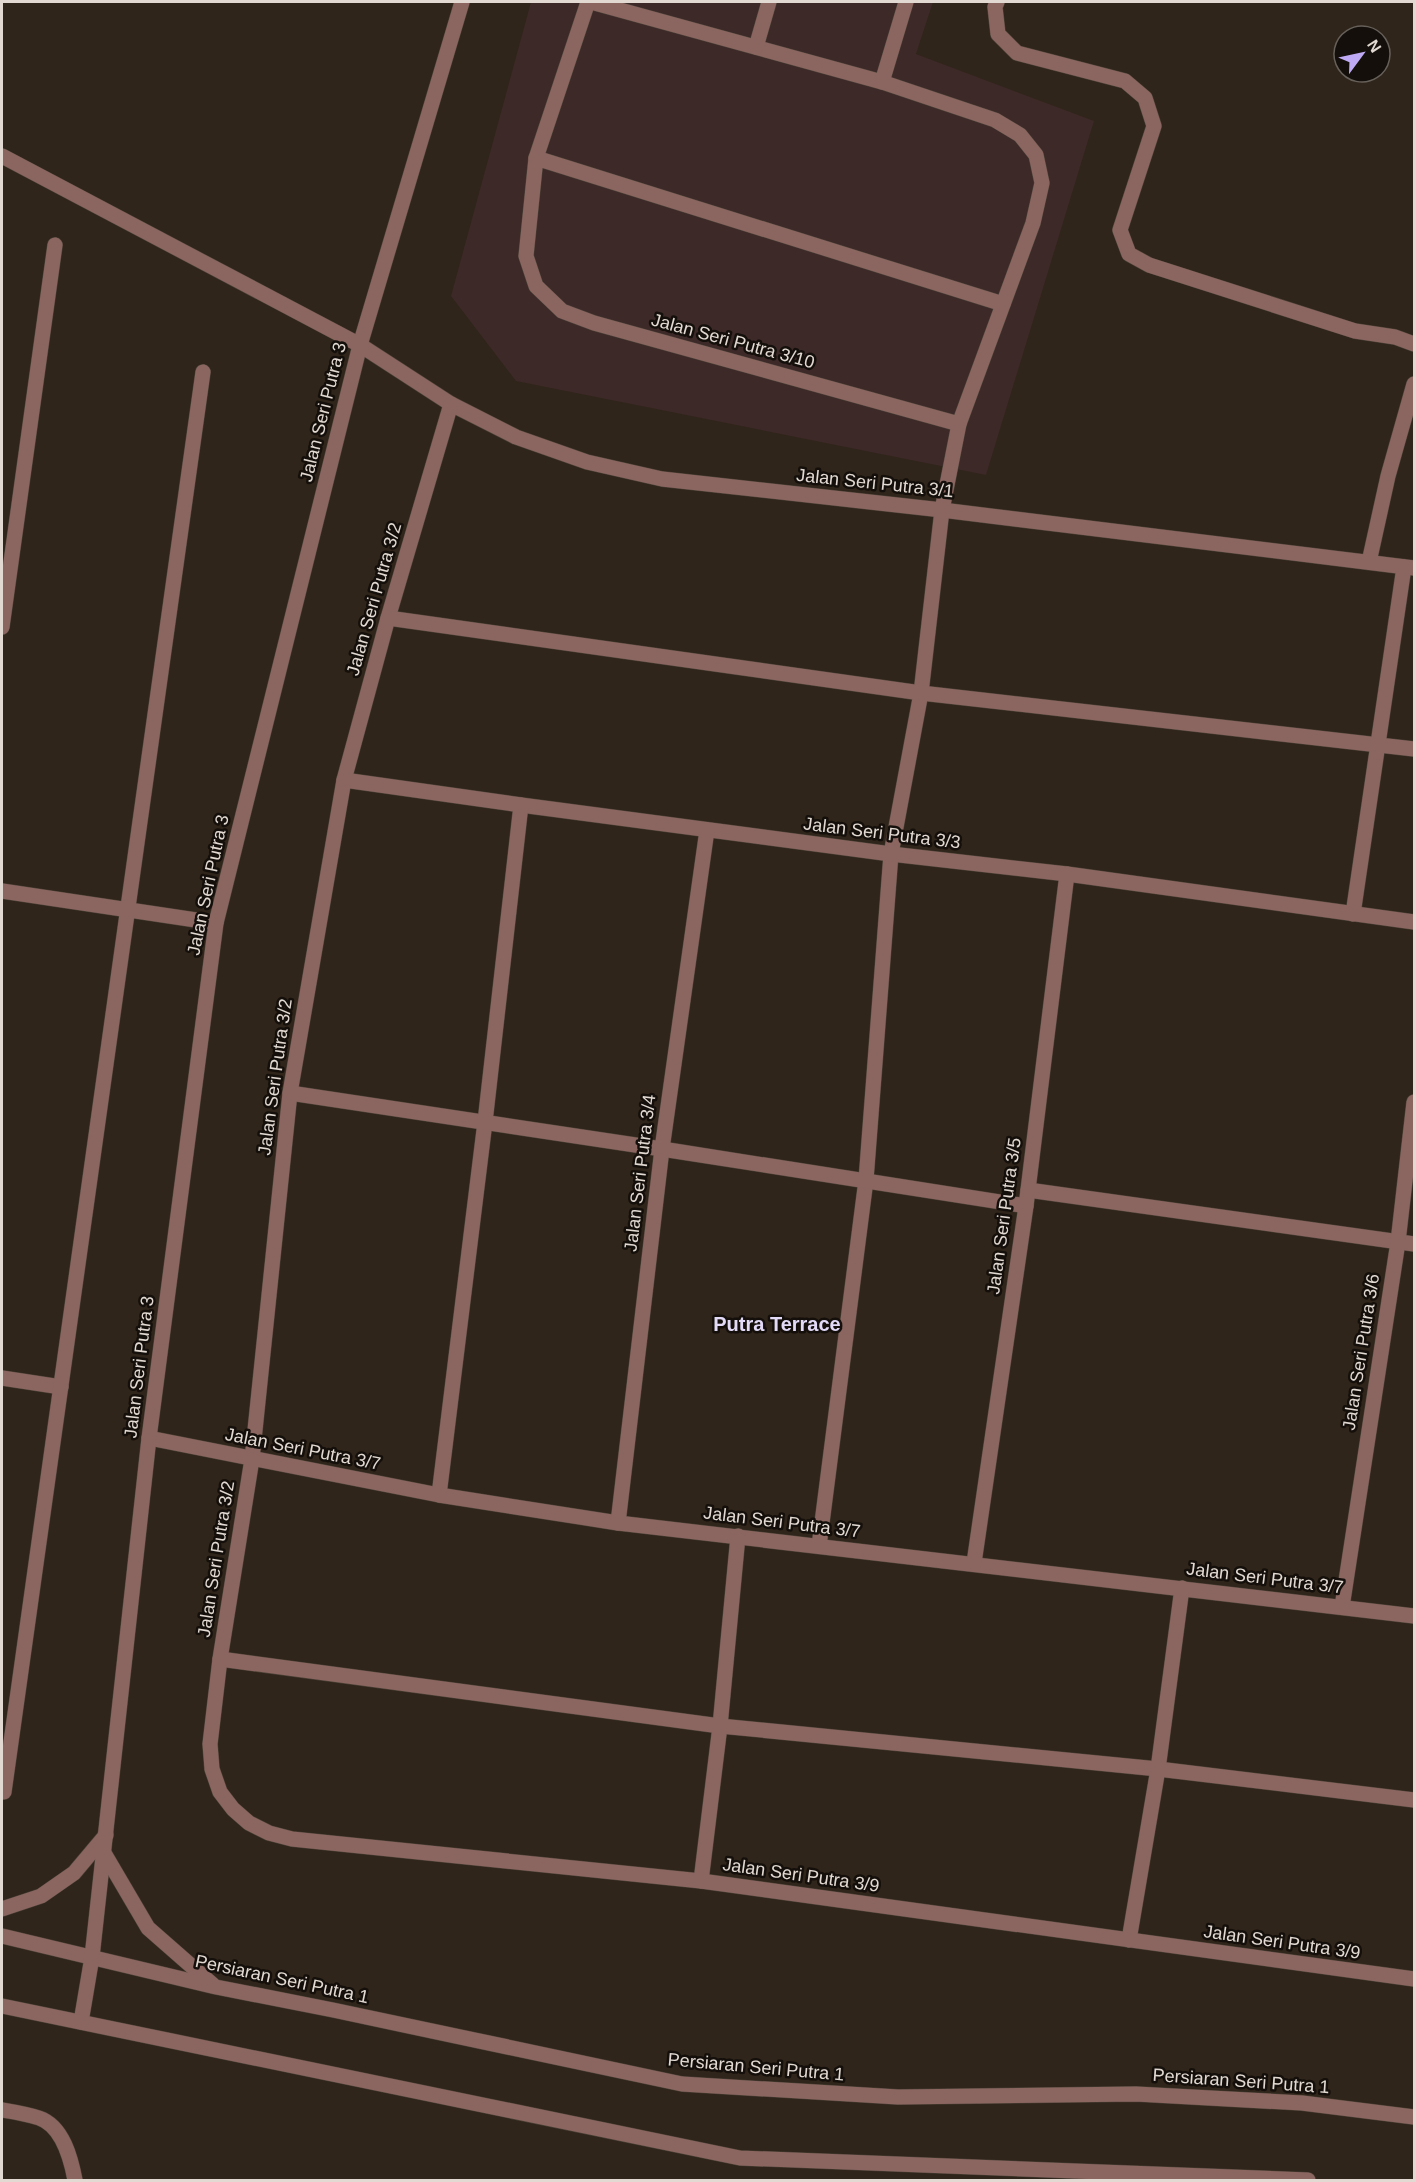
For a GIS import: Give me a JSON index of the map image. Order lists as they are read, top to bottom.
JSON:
{
  "streets": {
    "street": [
      "Jalan Seri Putra 3/10",
      "Jalan Seri Putra 3",
      "Jalan Seri Putra 3/1",
      "Jalan Seri Putra 3/2",
      "Jalan Seri Putra 3/3",
      "Jalan Seri Putra 3/4",
      "Jalan Seri Putra 3/5",
      "Jalan Seri Putra 3/6",
      "Jalan Seri Putra 3/7",
      "Jalan Seri Putra 3/9",
      "Persiaran Seri Putra 1"
    ]
  },
  "crossings": [
    ["Jalan Seri Putra 3", "Jalan Seri Putra 3/1"],
    ["Jalan Seri Putra 3", "Jalan Seri Putra 3/7"],
    ["Jalan Seri Putra 3", "Persiaran Seri Putra 1"],
    ["Jalan Seri Putra 3/1", "Jalan Seri Putra 3/2"],
    ["Jalan Seri Putra 3/2", "Jalan Seri Putra 3/3"],
    ["Jalan Seri Putra 3/2", "Jalan Seri Putra 3/7"],
    ["Jalan Seri Putra 3/2", "Jalan Seri Putra 3/9"],
    ["Jalan Seri Putra 3/3", "Jalan Seri Putra 3/4"],
    ["Jalan Seri Putra 3/3", "Jalan Seri Putra 3/5"],
    ["Jalan Seri Putra 3/4", "Jalan Seri Putra 3/7"],
    ["Jalan Seri Putra 3/5", "Jalan Seri Putra 3/7"],
    ["Jalan Seri Putra 3/6", "Jalan Seri Putra 3/7"]
  ],
  "districts": ["Putra Terrace"],
  "north": "top right"
}
